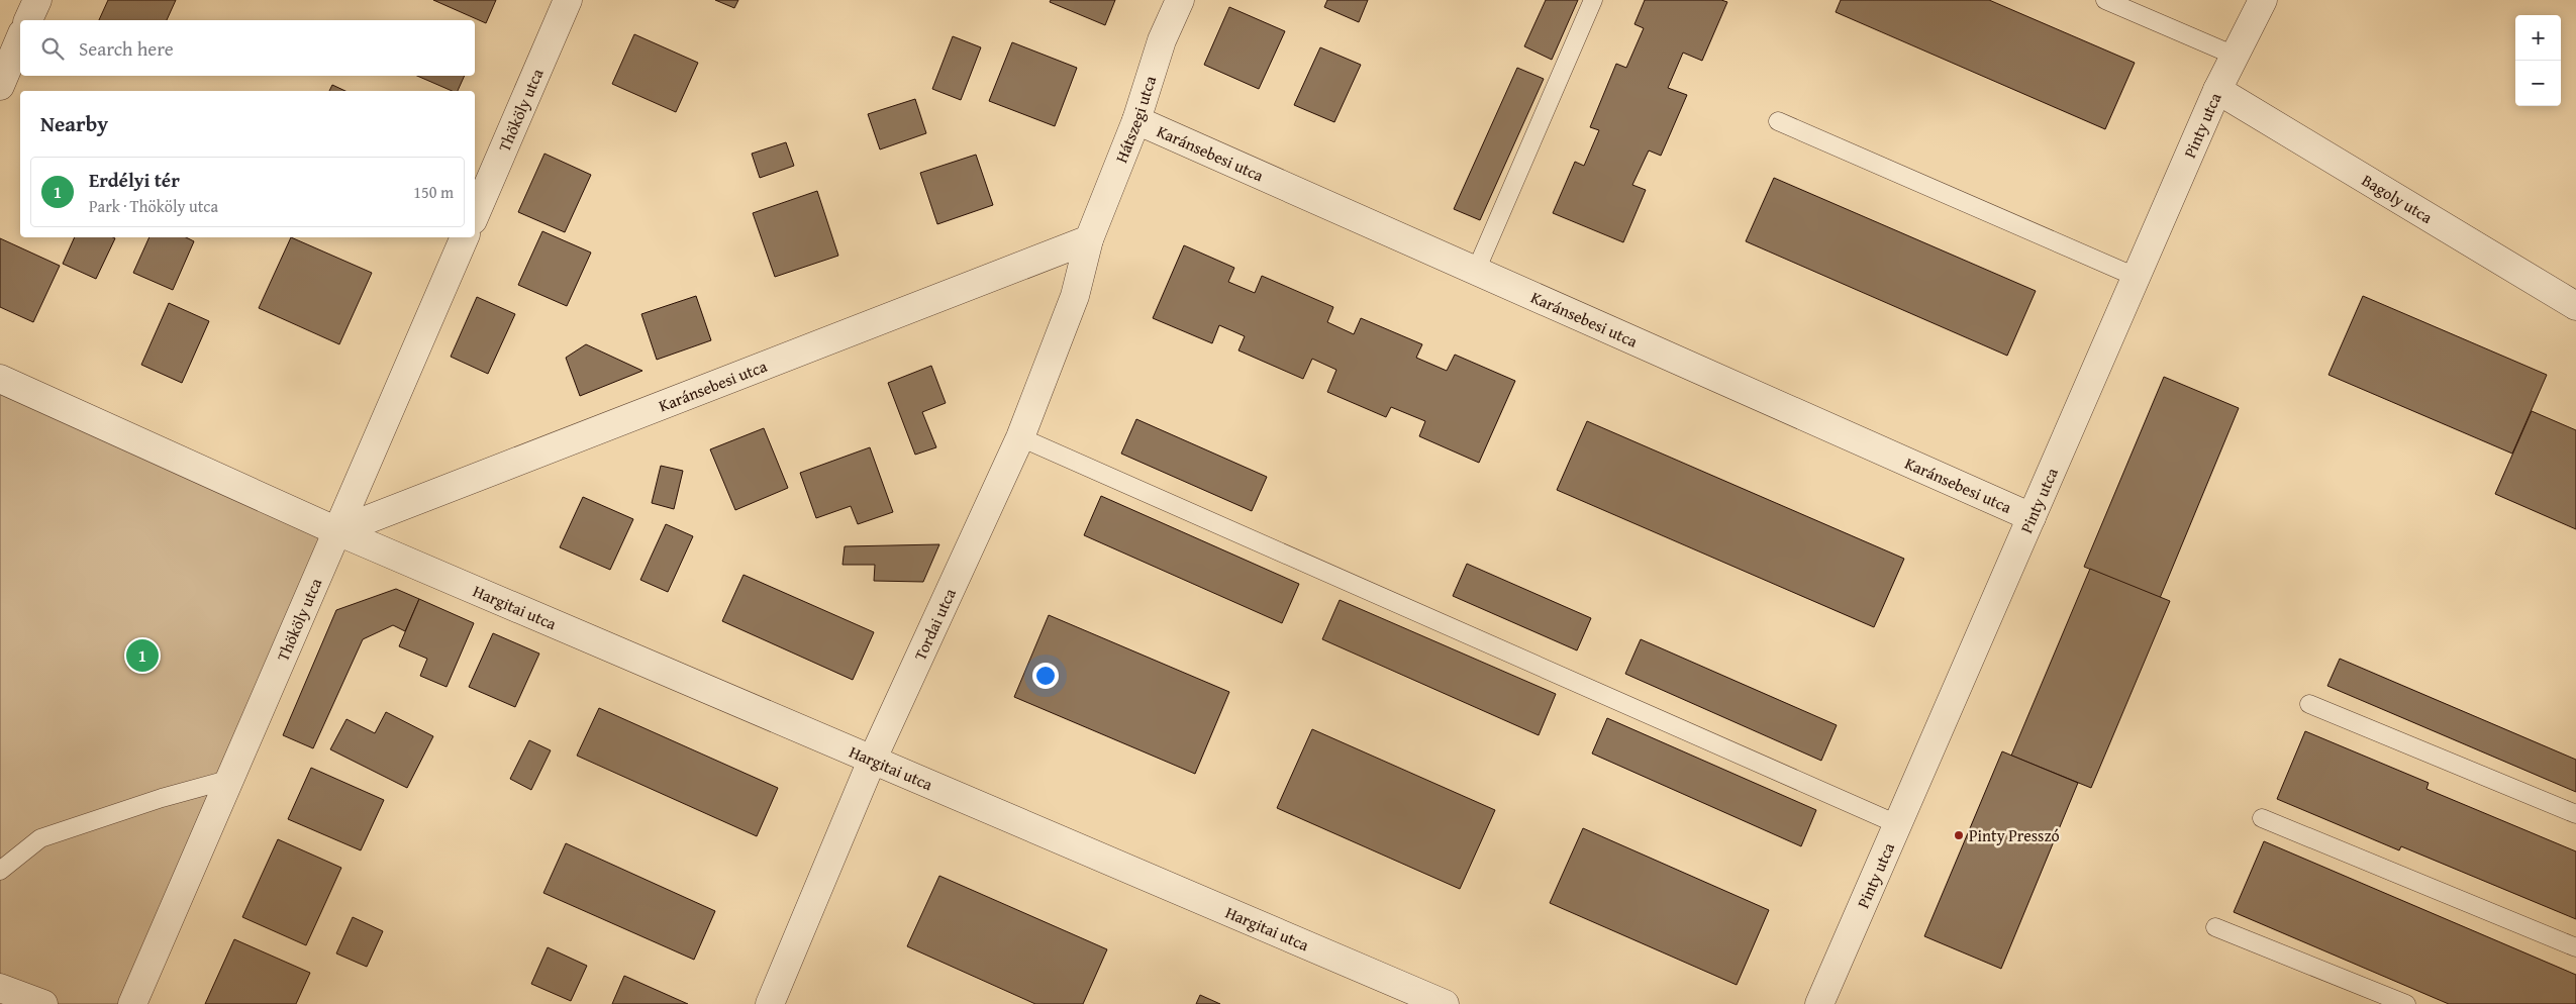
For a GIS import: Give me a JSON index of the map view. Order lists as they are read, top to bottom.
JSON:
{
  "streets": {
    "street": [
      "Thököly utca",
      "Hátszegi utca",
      "Pinty utca",
      "Karánsebesi utca",
      "Bagoly utca",
      "Hargitai utca",
      "Tordai utca"
    ]
  },
  "crossings": [
    ["Thököly utca", "Karánsebesi utca"],
    ["Thököly utca", "Hargitai utca"],
    ["Hátszegi utca", "Karánsebesi utca"],
    ["Hátszegi utca", "Tordai utca"],
    ["Pinty utca", "Karánsebesi utca"],
    ["Pinty utca", "Bagoly utca"],
    ["Karánsebesi utca", "Hargitai utca"],
    ["Karánsebesi utca", "Tordai utca"],
    ["Hargitai utca", "Tordai utca"]
  ],
  "places": ["Pinty Presszó"],
  "page": {
    "map_buttons": ["+", "−"],
    "search": "Search here",
    "heading": "Nearby",
    "list": [
      {
        "mark": "1",
        "name": "Erdélyi tér",
        "note": "Park · Thököly utca",
        "value": "150 m"
      }
    ],
    "pins": "1"
  }
}
